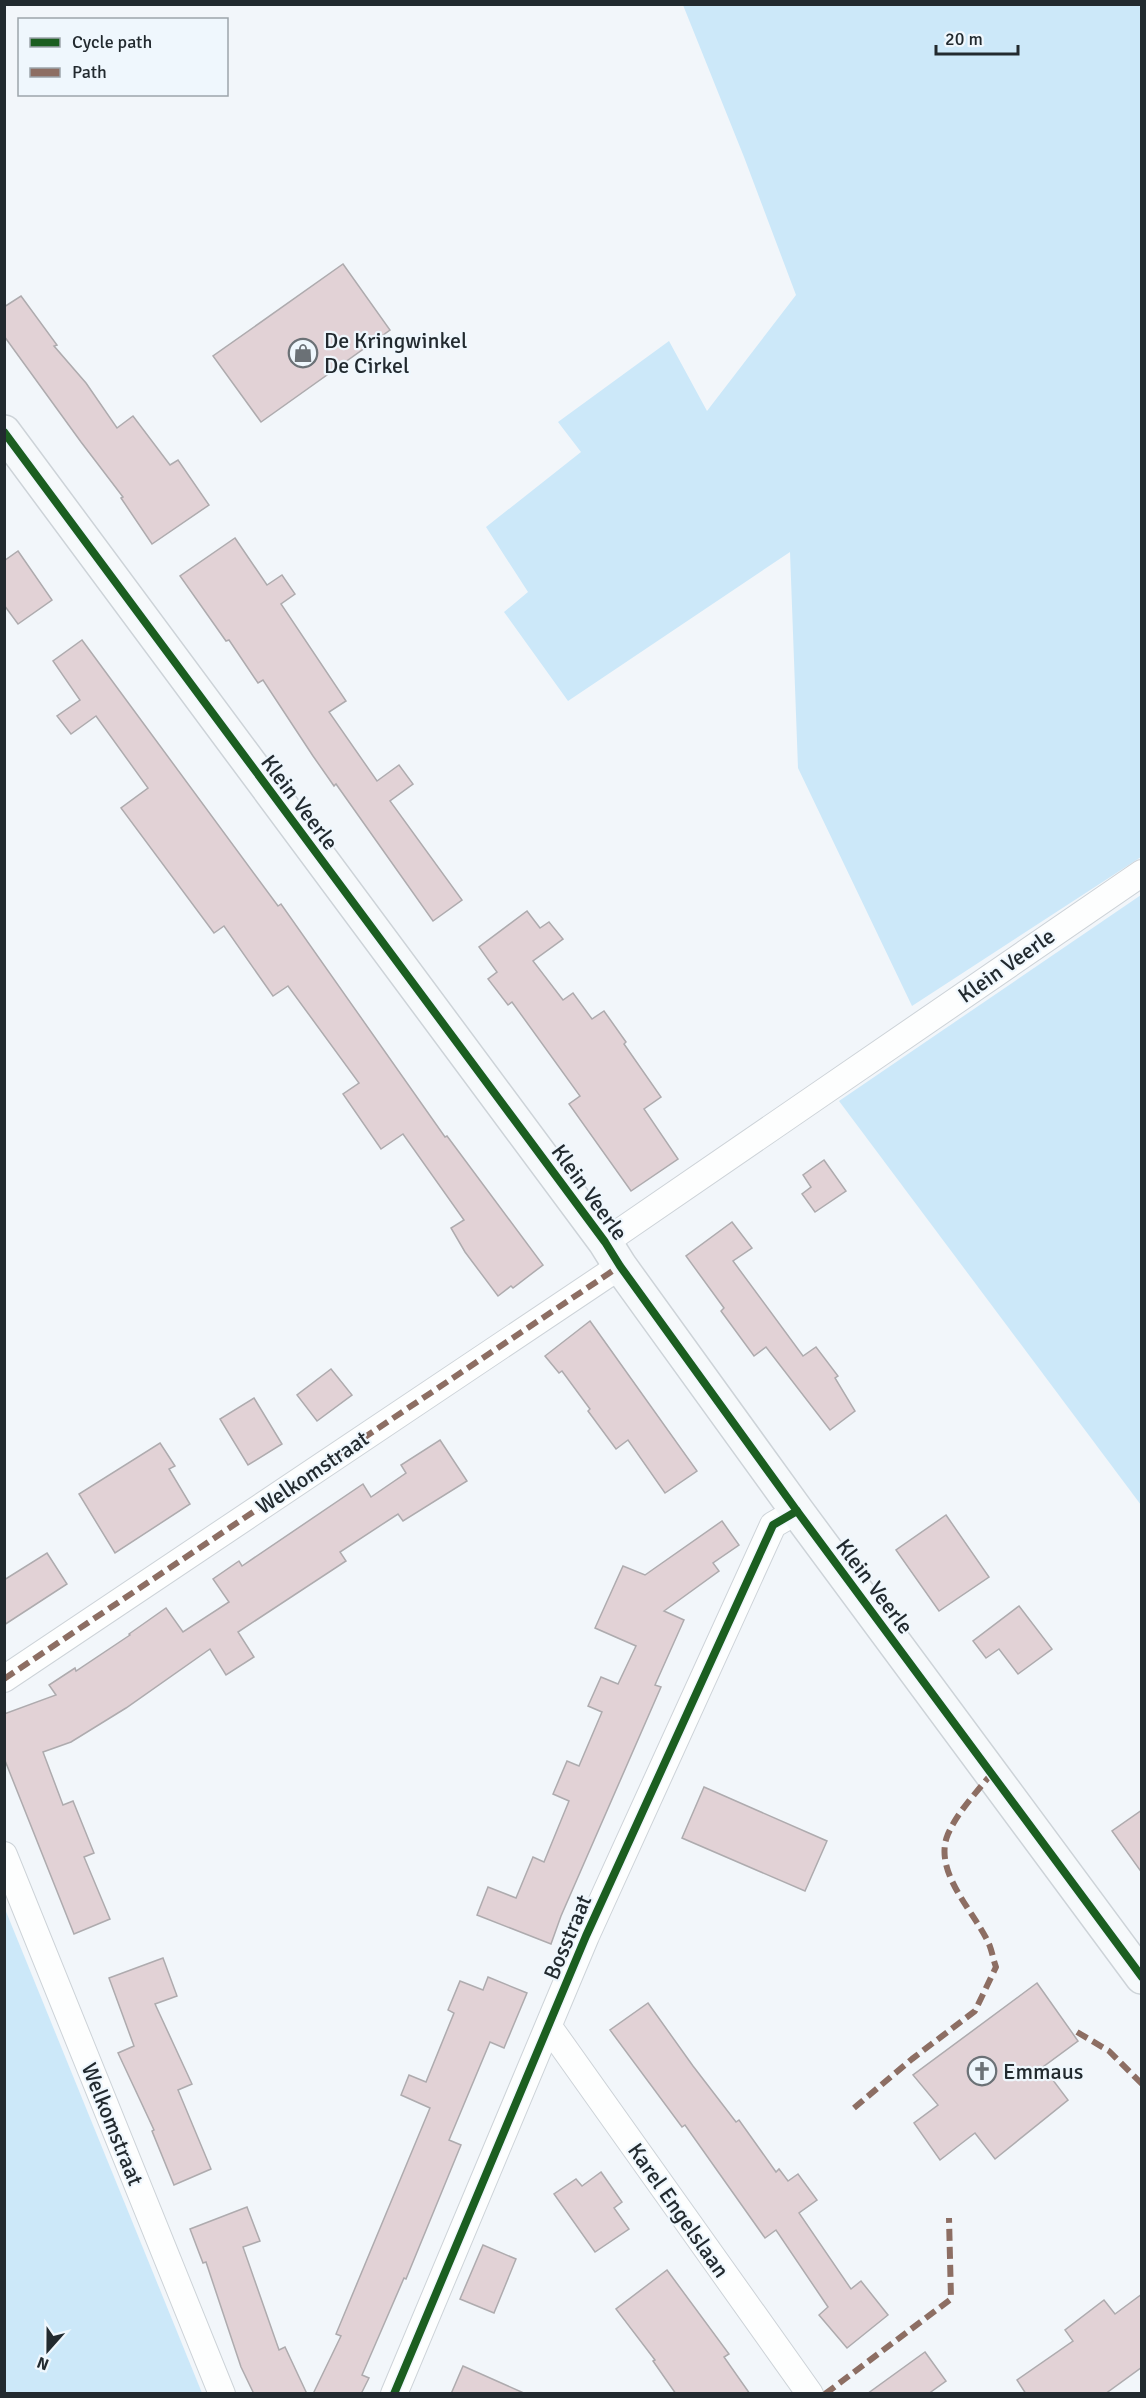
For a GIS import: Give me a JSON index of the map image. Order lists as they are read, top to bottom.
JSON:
{
  "streets": {
    "main road": ["Klein Veerle"],
    "street": ["Welkomstraat", "Bosstraat", "Karel Engelslaan"]
  },
  "crossings": [
    ["Klein Veerle", "Welkomstraat"],
    ["Klein Veerle", "Bosstraat"],
    ["Bosstraat", "Karel Engelslaan"]
  ],
  "places": {
    "shop": ["De Kringwinkel De Cirkel"],
    "church": ["Emmaus"]
  },
  "legend": ["Cycle path", "Path"],
  "scale_bar": "20 m",
  "north": "bottom"
}
